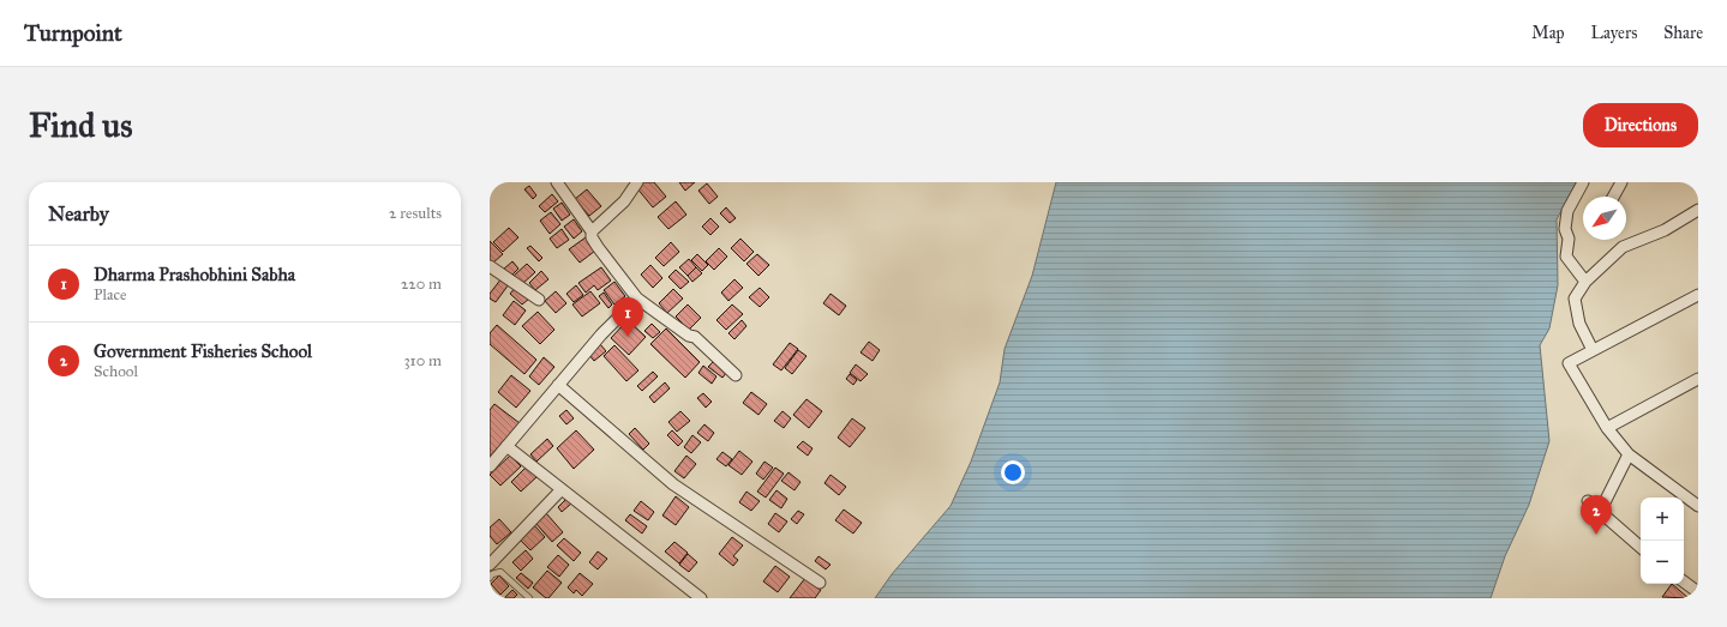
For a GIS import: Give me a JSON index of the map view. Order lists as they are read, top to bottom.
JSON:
{
  "north": "bottom left",
  "page": {
    "header": "Turnpoint",
    "nav": ["Map", "Layers", "Share"],
    "buttons": "Directions",
    "title": "Find us",
    "heading": ["Nearby", "2 results"],
    "list": [
      {
        "mark": "1",
        "name": "Dharma Prashobhini Sabha",
        "note": "Place",
        "value": "220 m"
      },
      {
        "mark": "2",
        "name": "Government Fisheries School",
        "note": "School",
        "value": "310 m"
      }
    ],
    "pins": ["1", "2"],
    "map_buttons": ["+", "−"]
  }
}
